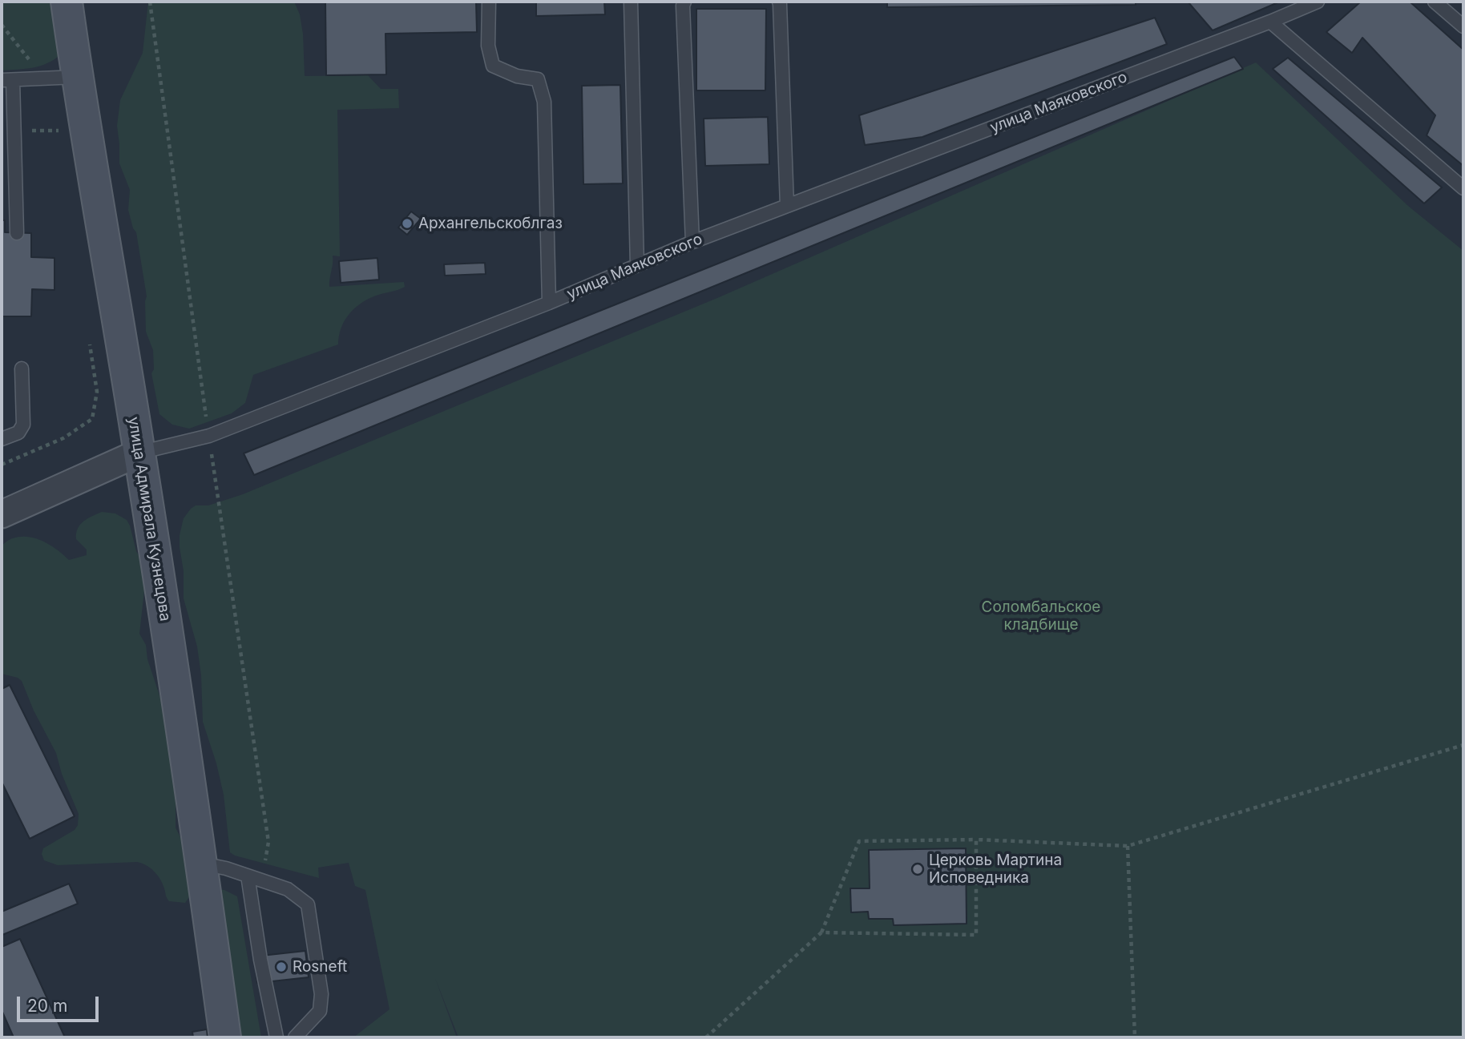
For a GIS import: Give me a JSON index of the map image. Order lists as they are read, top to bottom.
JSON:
{
  "streets": {
    "main road": ["улица Адмирала Кузнецова"],
    "street": ["улица Маяковского"]
  },
  "crossings": [
    ["улица Маяковского", "улица Адмирала Кузнецова"]
  ],
  "parks": ["Соломбальское кладбище"],
  "places": ["Архангельскоблгаз", "Церковь Мартина Исповедника", "Rosneft"],
  "scale_bar": "20 m"
}
